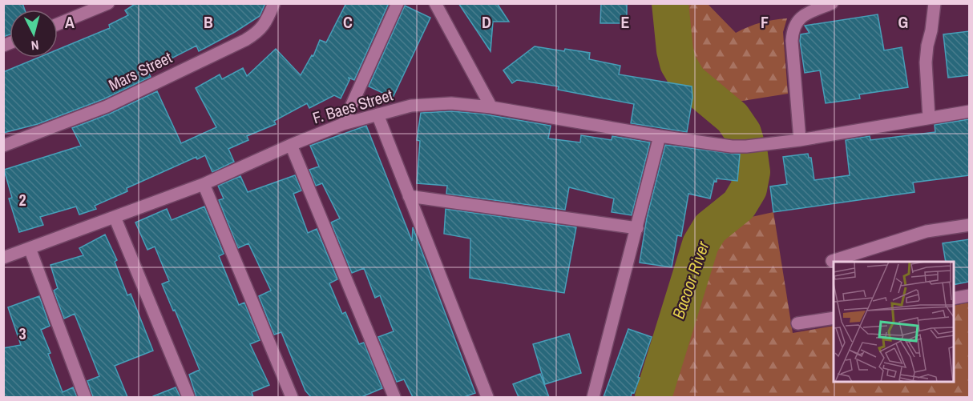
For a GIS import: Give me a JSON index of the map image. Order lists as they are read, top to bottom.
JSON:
{
  "streets": {
    "street": ["Mars Street", "F. Baes Street"]
  },
  "water": ["Bacoor River"],
  "north": "bottom",
  "grid": {
    "columns": [
      "A",
      "B",
      "C",
      "D",
      "E",
      "F",
      "G"
    ],
    "rows": ["2", "3"]
  }
}
